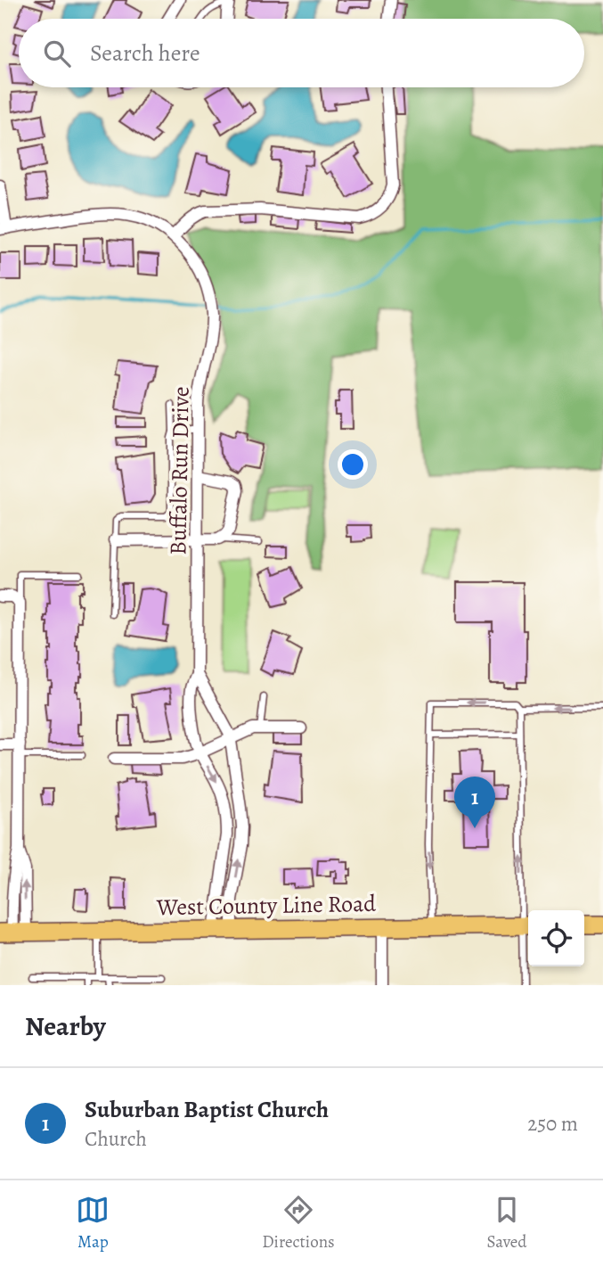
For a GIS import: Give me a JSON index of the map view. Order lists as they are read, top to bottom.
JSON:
{
  "streets": {
    "main road": ["West County Line Road"],
    "street": ["Buffalo Run Drive"]
  },
  "crossings": [
    ["Buffalo Run Drive", "West County Line Road"]
  ],
  "page": {
    "search": "Search here",
    "pins": "1",
    "heading": "Nearby",
    "list": [
      {
        "mark": "1",
        "name": "Suburban Baptist Church",
        "note": "Church",
        "value": "250 m"
      }
    ],
    "nav": ["Map", "Directions", "Saved"]
  }
}
